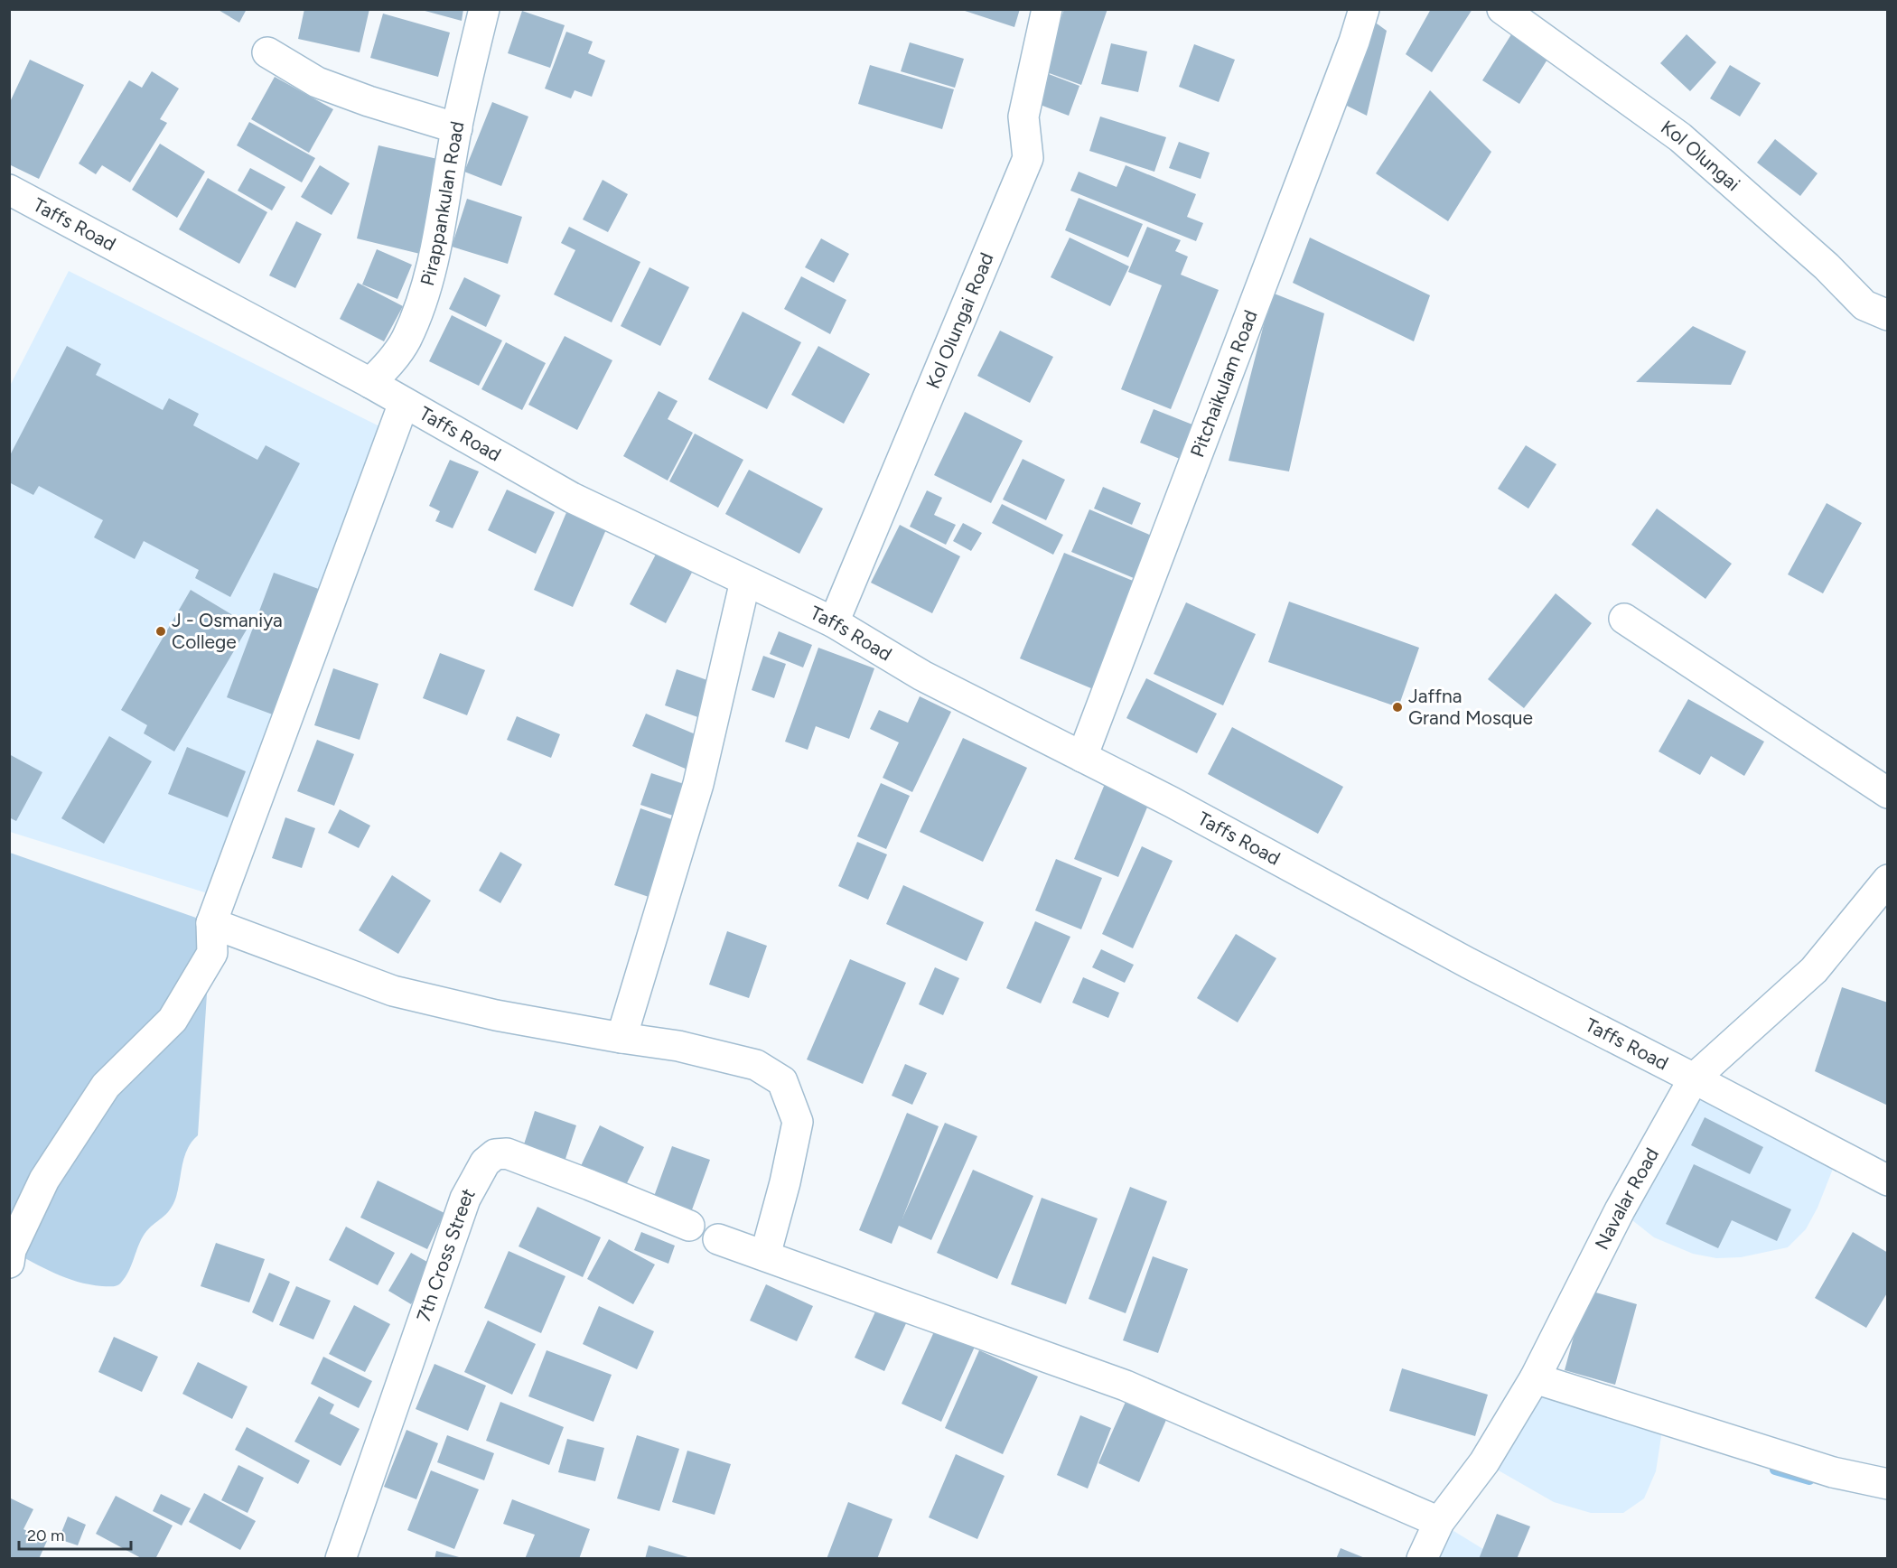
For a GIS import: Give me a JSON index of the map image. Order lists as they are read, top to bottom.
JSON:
{
  "streets": {
    "street": [
      "Kol Olungai",
      "Pirappankulan Road",
      "Taffs Road",
      "Kol Olungai Road",
      "Pitchaikulam Road",
      "Navalar Road",
      "7th Cross Street"
    ]
  },
  "crossings": [
    ["Pirappankulan Road", "Taffs Road"],
    ["Taffs Road", "Kol Olungai Road"],
    ["Taffs Road", "Pitchaikulam Road"],
    ["Taffs Road", "Navalar Road"]
  ],
  "places": ["J - Osmaniya College", "Jaffna Grand Mosque"],
  "scale_bar": "20 m"
}
